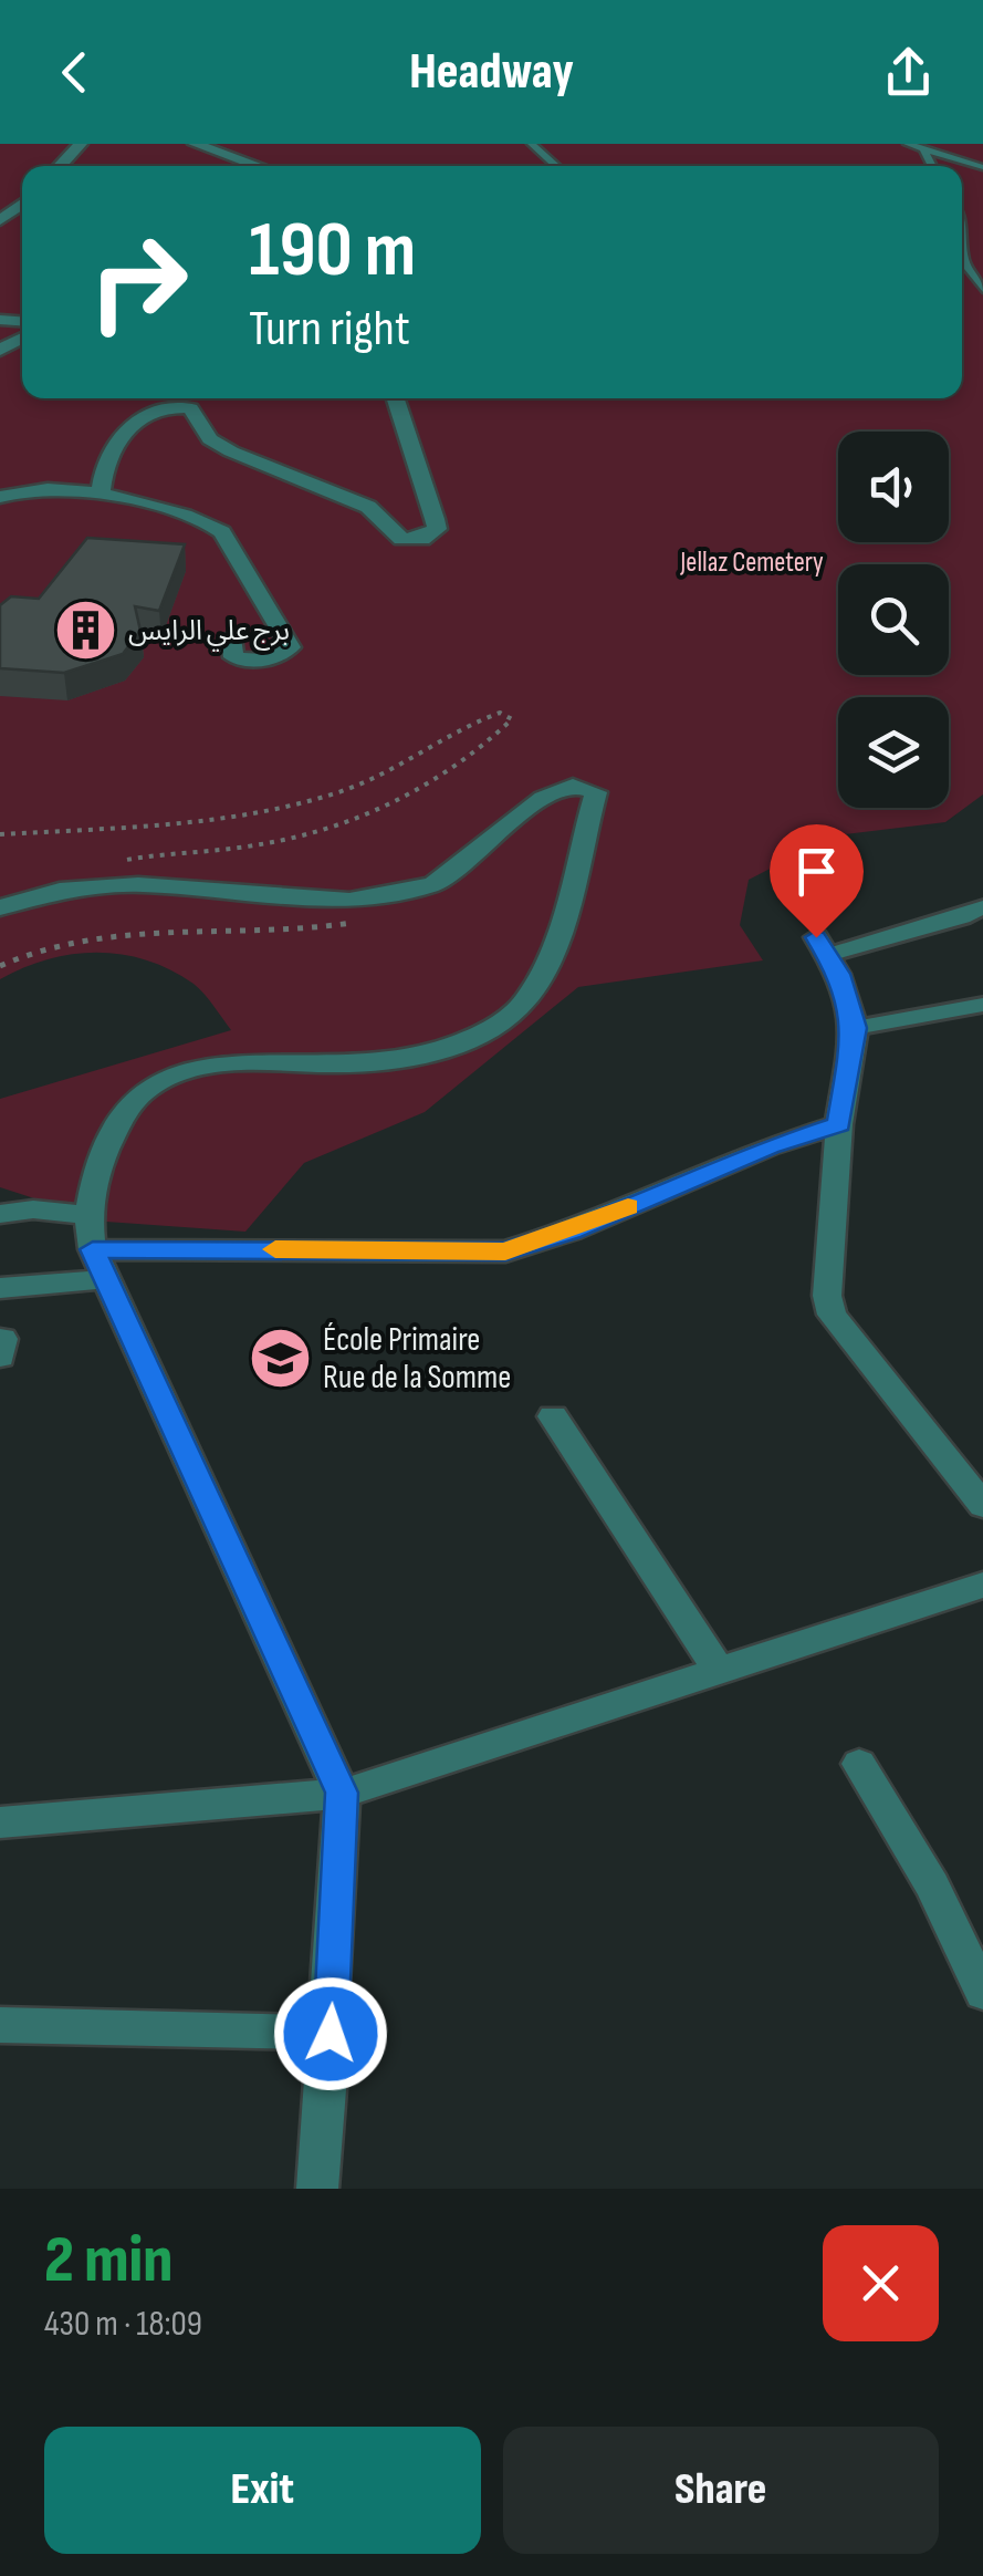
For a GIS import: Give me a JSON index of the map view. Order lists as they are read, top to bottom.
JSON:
{
  "parks": ["Jellaz Cemetery"],
  "places": {
    "building": ["برج علي الرايس"],
    "school or university": ["École Primaire Rue de la Somme"]
  },
  "page": {
    "header": "Headway",
    "turn": ["190 m", "Turn right"],
    "heading": ["2 min", "430 m · 18:09"],
    "buttons": ["Exit", "Share"]
  }
}
